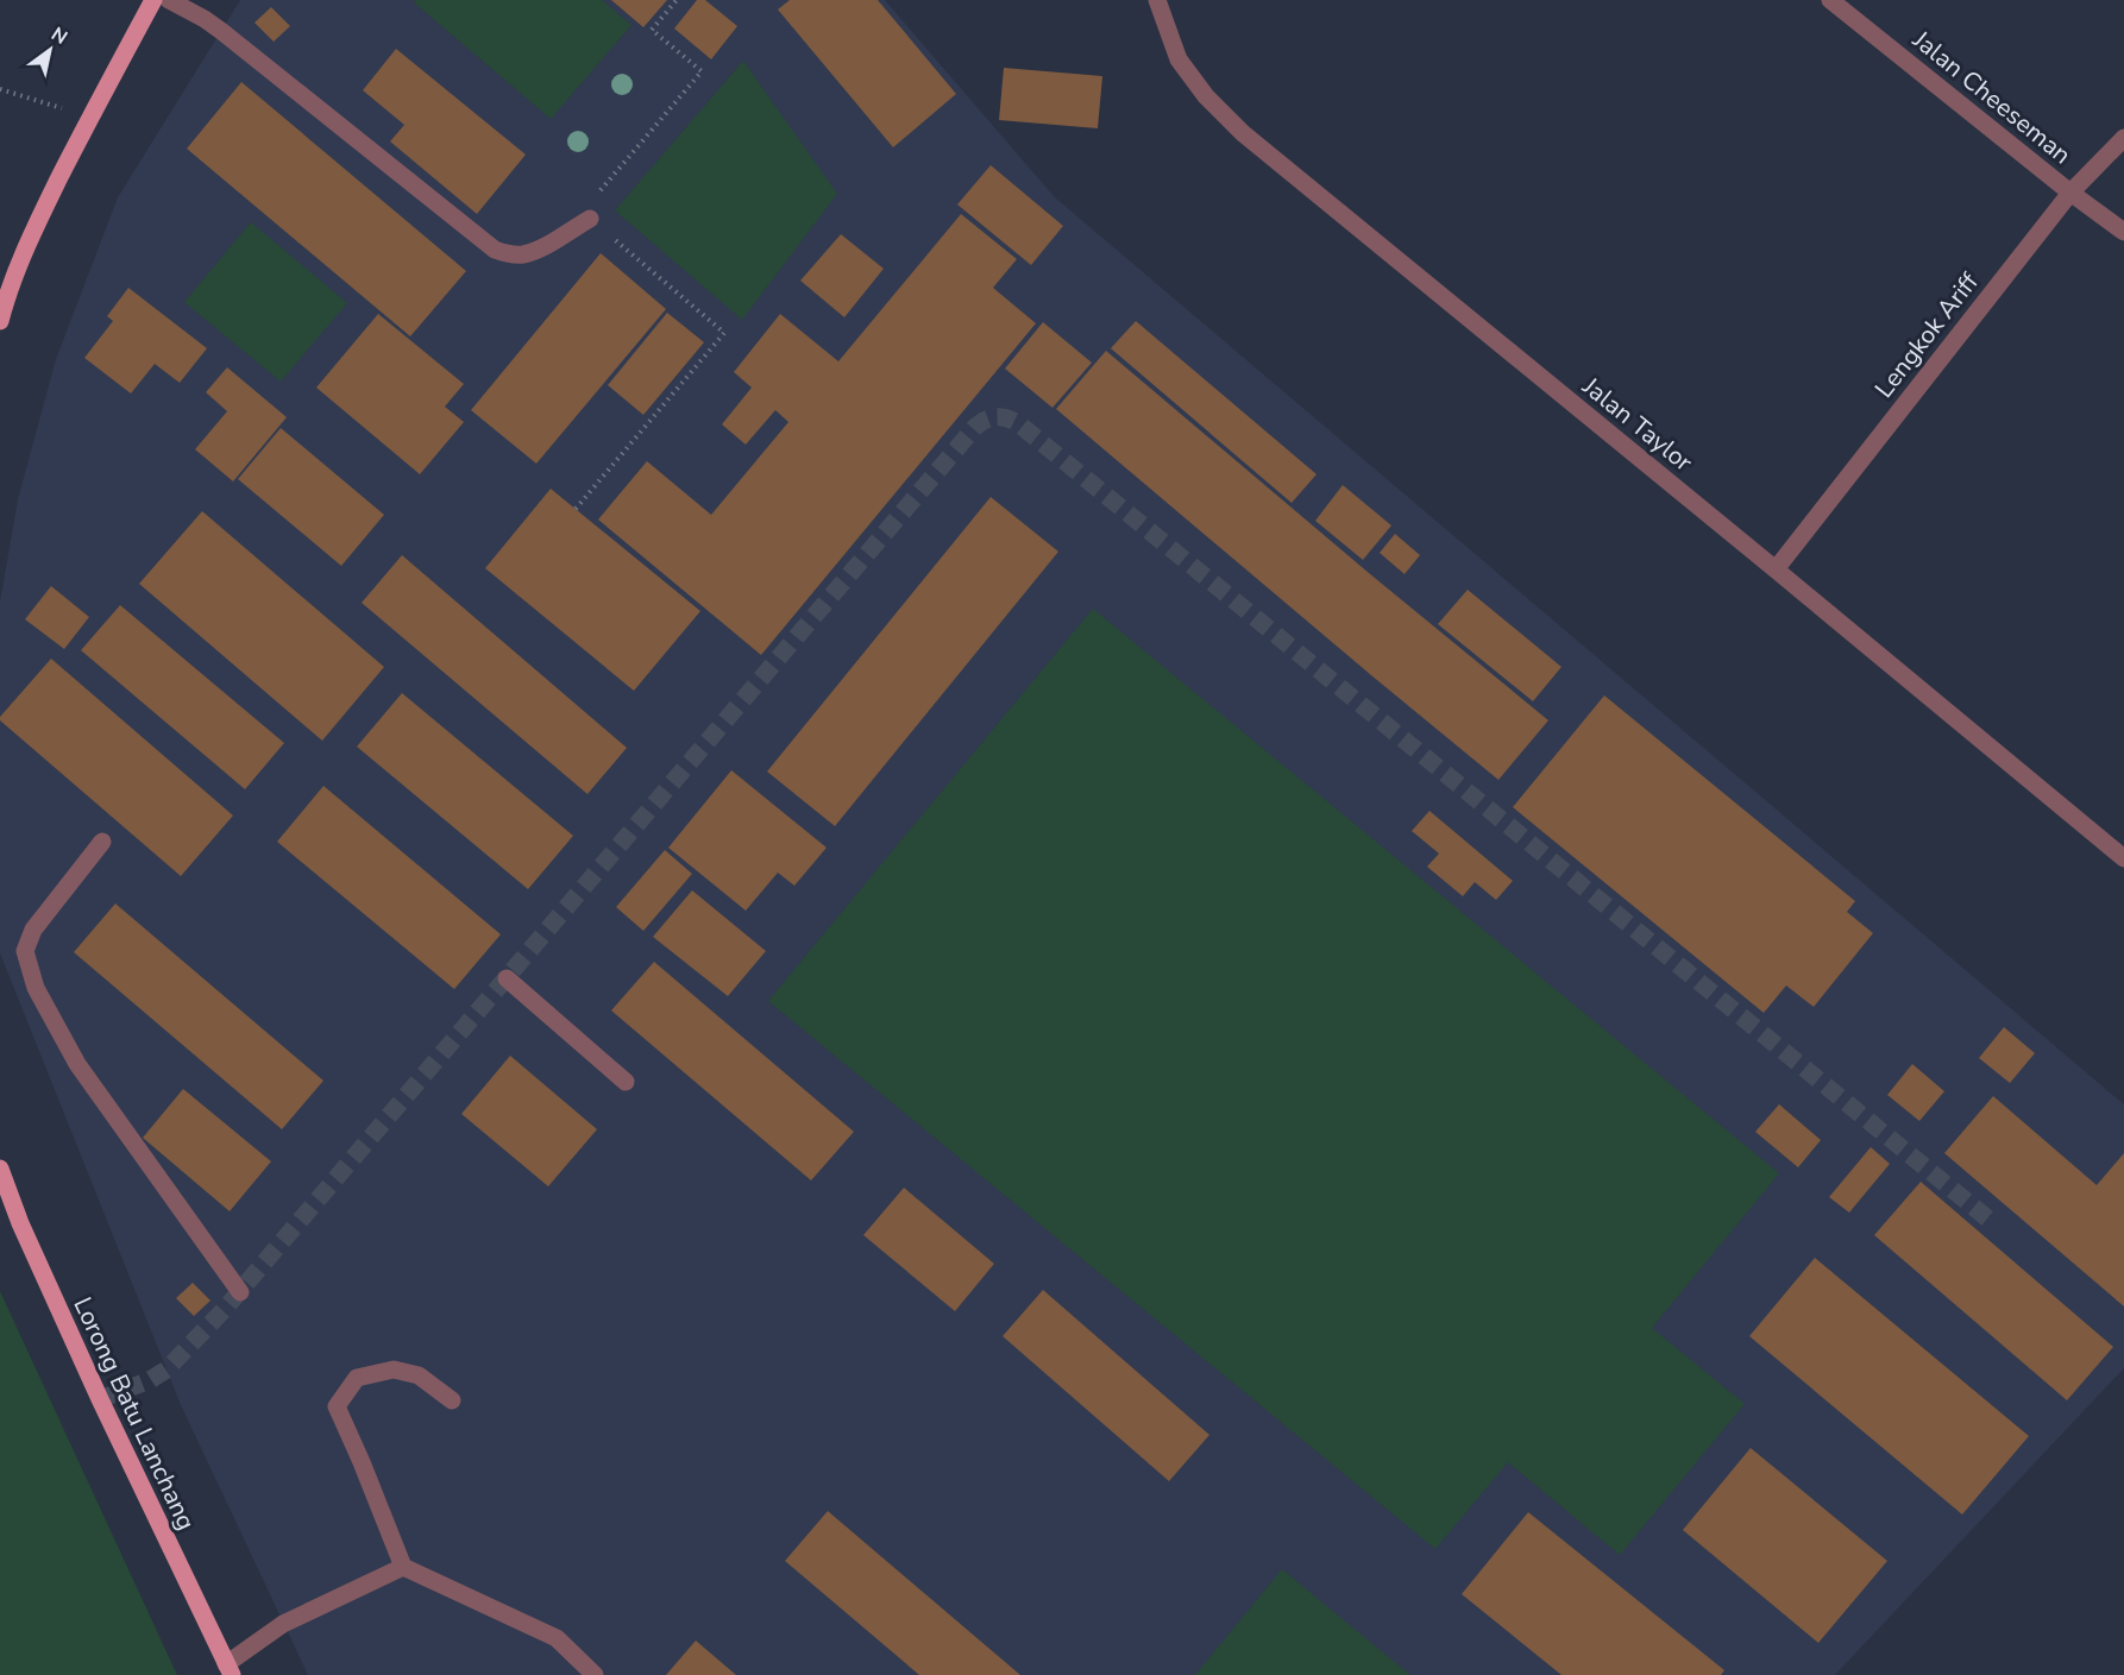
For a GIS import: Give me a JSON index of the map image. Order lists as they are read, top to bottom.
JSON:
{
  "streets": {
    "main road": ["Lorong Batu Lanchang"],
    "street": ["Jalan Cheeseman", "Lengkok Ariff", "Jalan Taylor"]
  },
  "crossings": [
    ["Jalan Cheeseman", "Lengkok Ariff"],
    ["Lengkok Ariff", "Jalan Taylor"]
  ],
  "north": "top right"
}
